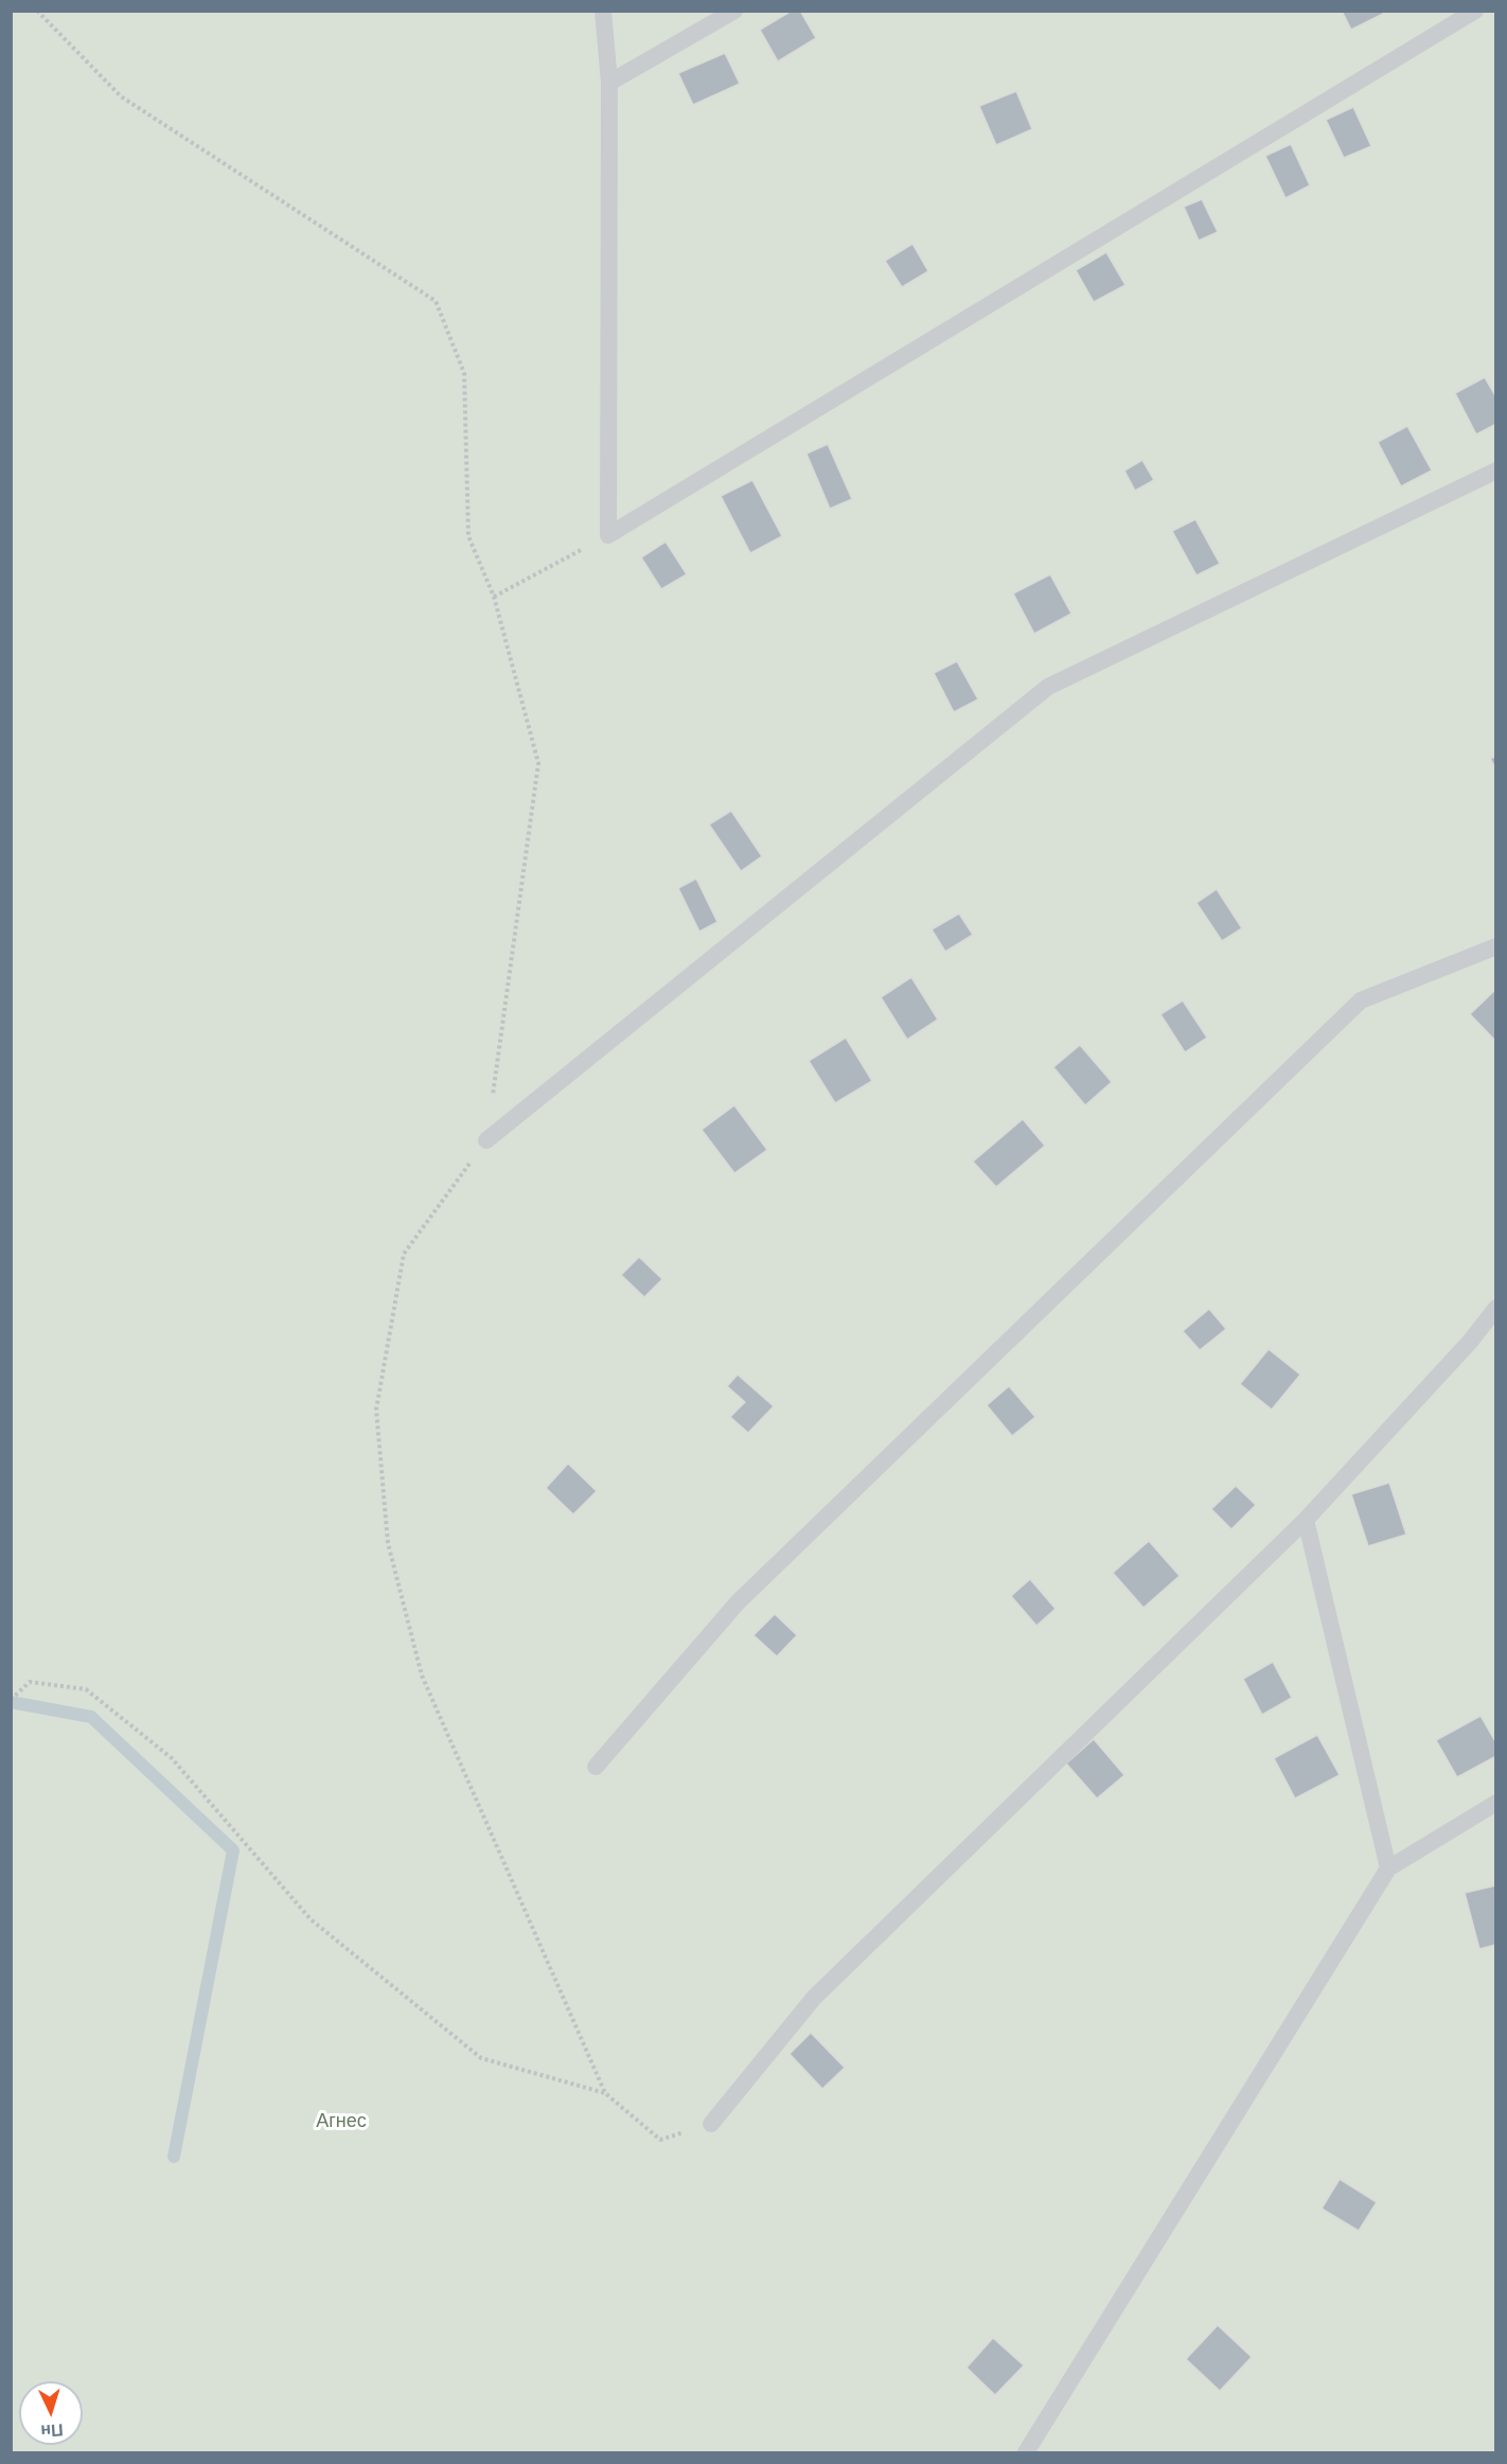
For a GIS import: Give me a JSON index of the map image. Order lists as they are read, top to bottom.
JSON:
{
  "parks": ["Агнес"],
  "north": "bottom"
}
